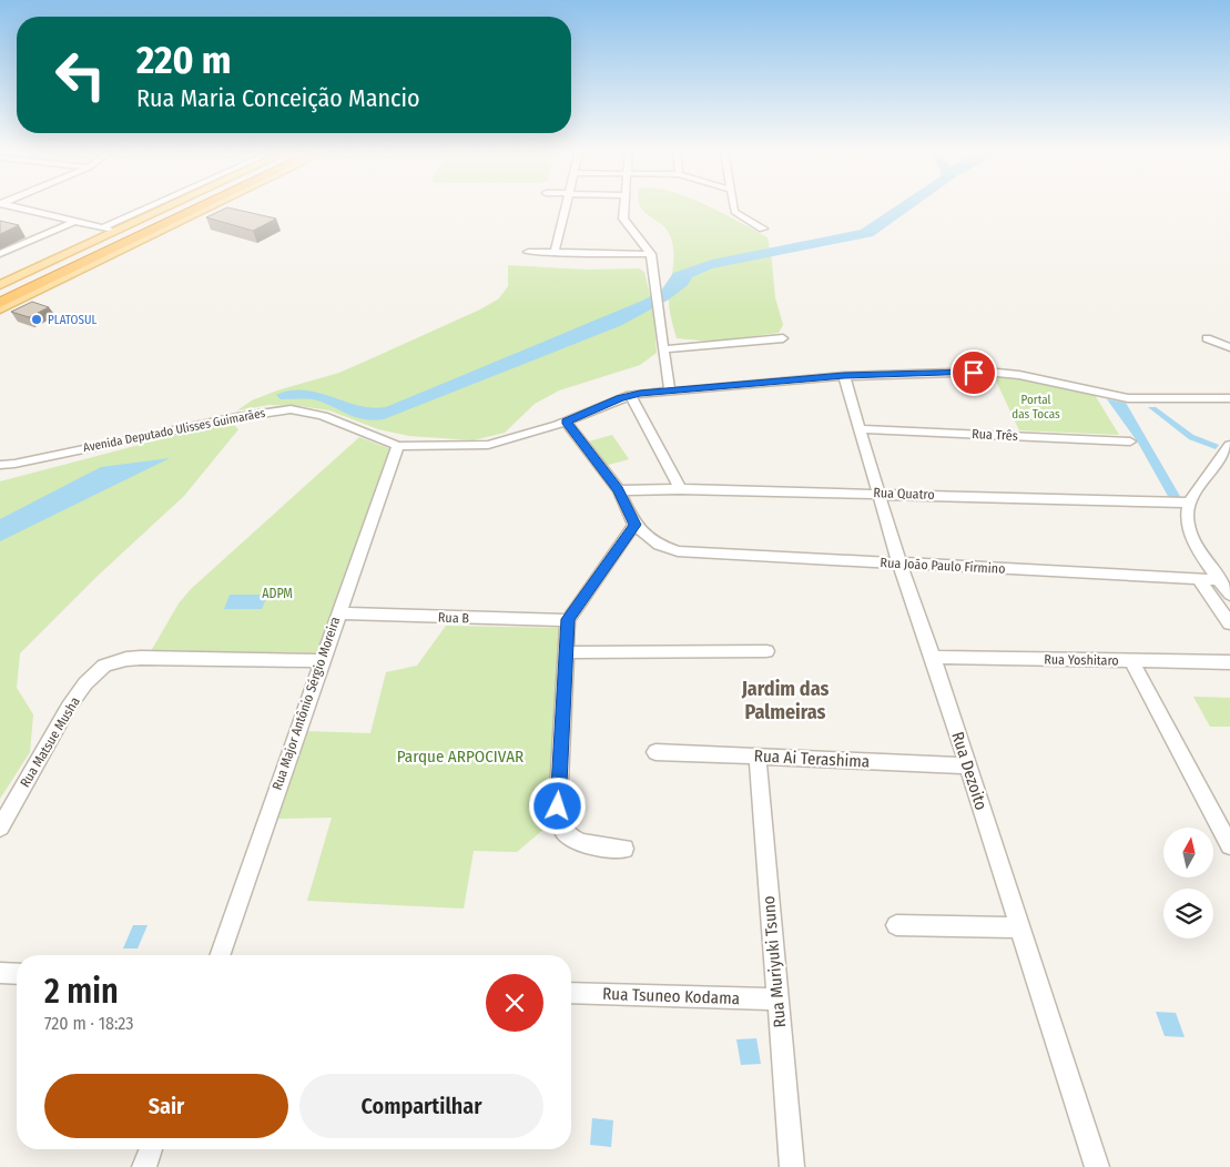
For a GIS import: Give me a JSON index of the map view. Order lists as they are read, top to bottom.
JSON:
{
  "streets": {
    "street": [
      "Avenida Deputado Ulisses Guimarães",
      "Rua Três",
      "Rua Quatro",
      "Rua João Paulo Firmino",
      "Rua B",
      "Rua Yoshitaro",
      "Rua Major Antônio Sérgio Moreira",
      "Rua Matsue Musha",
      "Rua Ai Terashima",
      "Rua Dezoito",
      "Rua Muriyuki Tsuno",
      "Rua Tsuneo Kodama"
    ]
  },
  "crossings": [
    ["Avenida Deputado Ulisses Guimarães", "Rua Major Antônio Sérgio Moreira"],
    ["Avenida Deputado Ulisses Guimarães", "Rua Dezoito"],
    ["Rua Três", "Rua Dezoito"],
    ["Rua Quatro", "Rua Dezoito"],
    ["Rua João Paulo Firmino", "Rua Dezoito"],
    ["Rua B", "Rua Major Antônio Sérgio Moreira"],
    ["Rua Yoshitaro", "Rua Dezoito"],
    ["Rua Major Antônio Sérgio Moreira", "Rua Matsue Musha"],
    ["Rua Ai Terashima", "Rua Dezoito"],
    ["Rua Ai Terashima", "Rua Muriyuki Tsuno"],
    ["Rua Muriyuki Tsuno", "Rua Tsuneo Kodama"]
  ],
  "districts": ["Jardim das Palmeiras"],
  "parks": ["Portal das Tocas", "ADPM", "Parque ARPOCIVAR"],
  "places": ["PLATOSUL"],
  "north": "top",
  "page": {
    "turn": ["220 m", "Rua Maria Conceição Mancio"],
    "heading": ["2 min", "720 m · 18:23"],
    "buttons": ["Sair", "Compartilhar"]
  }
}
